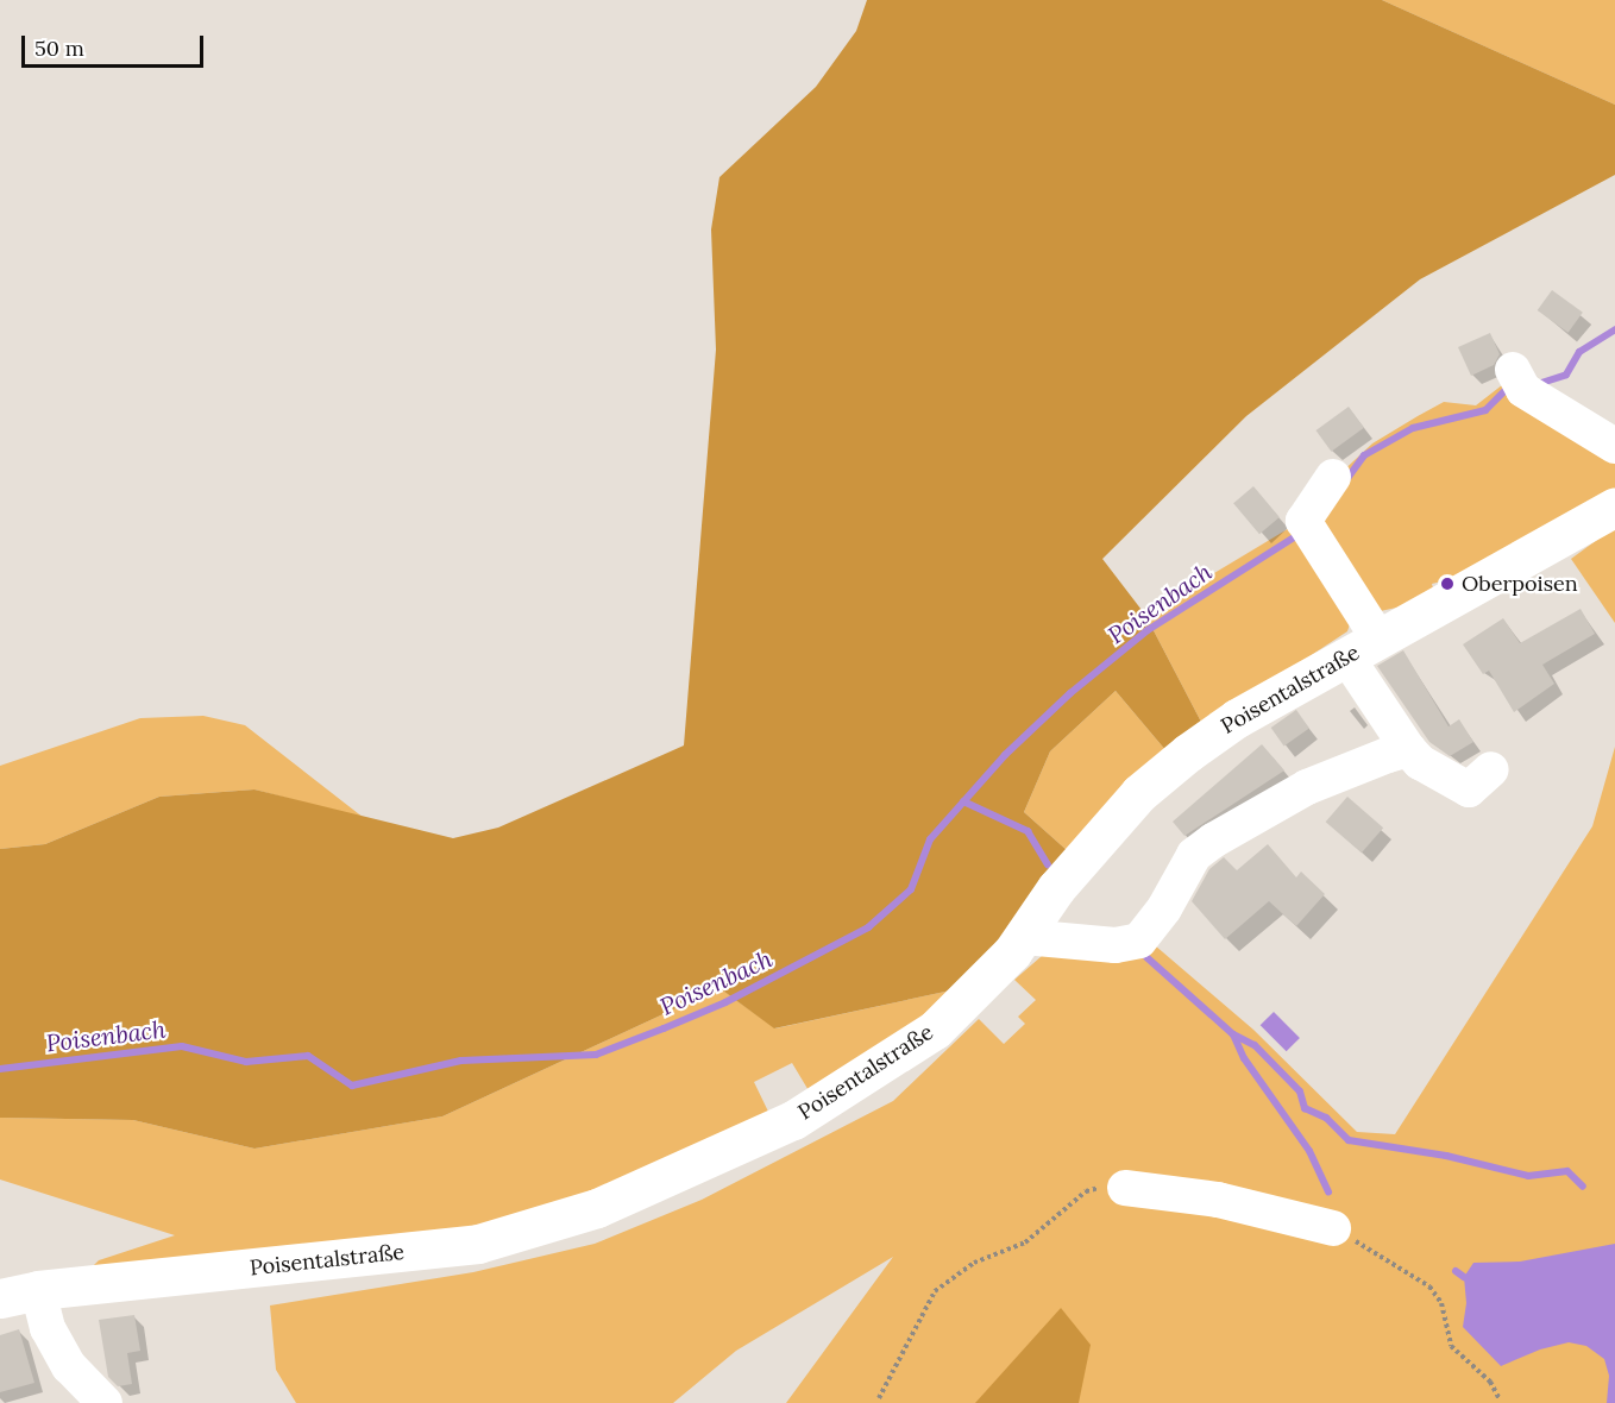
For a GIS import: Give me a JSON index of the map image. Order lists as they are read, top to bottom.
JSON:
{
  "streets": {
    "main road": ["Poisentalstraße"]
  },
  "water": ["Poisenbach"],
  "places": ["Oberpoisen"],
  "scale_bar": "50 m"
}
